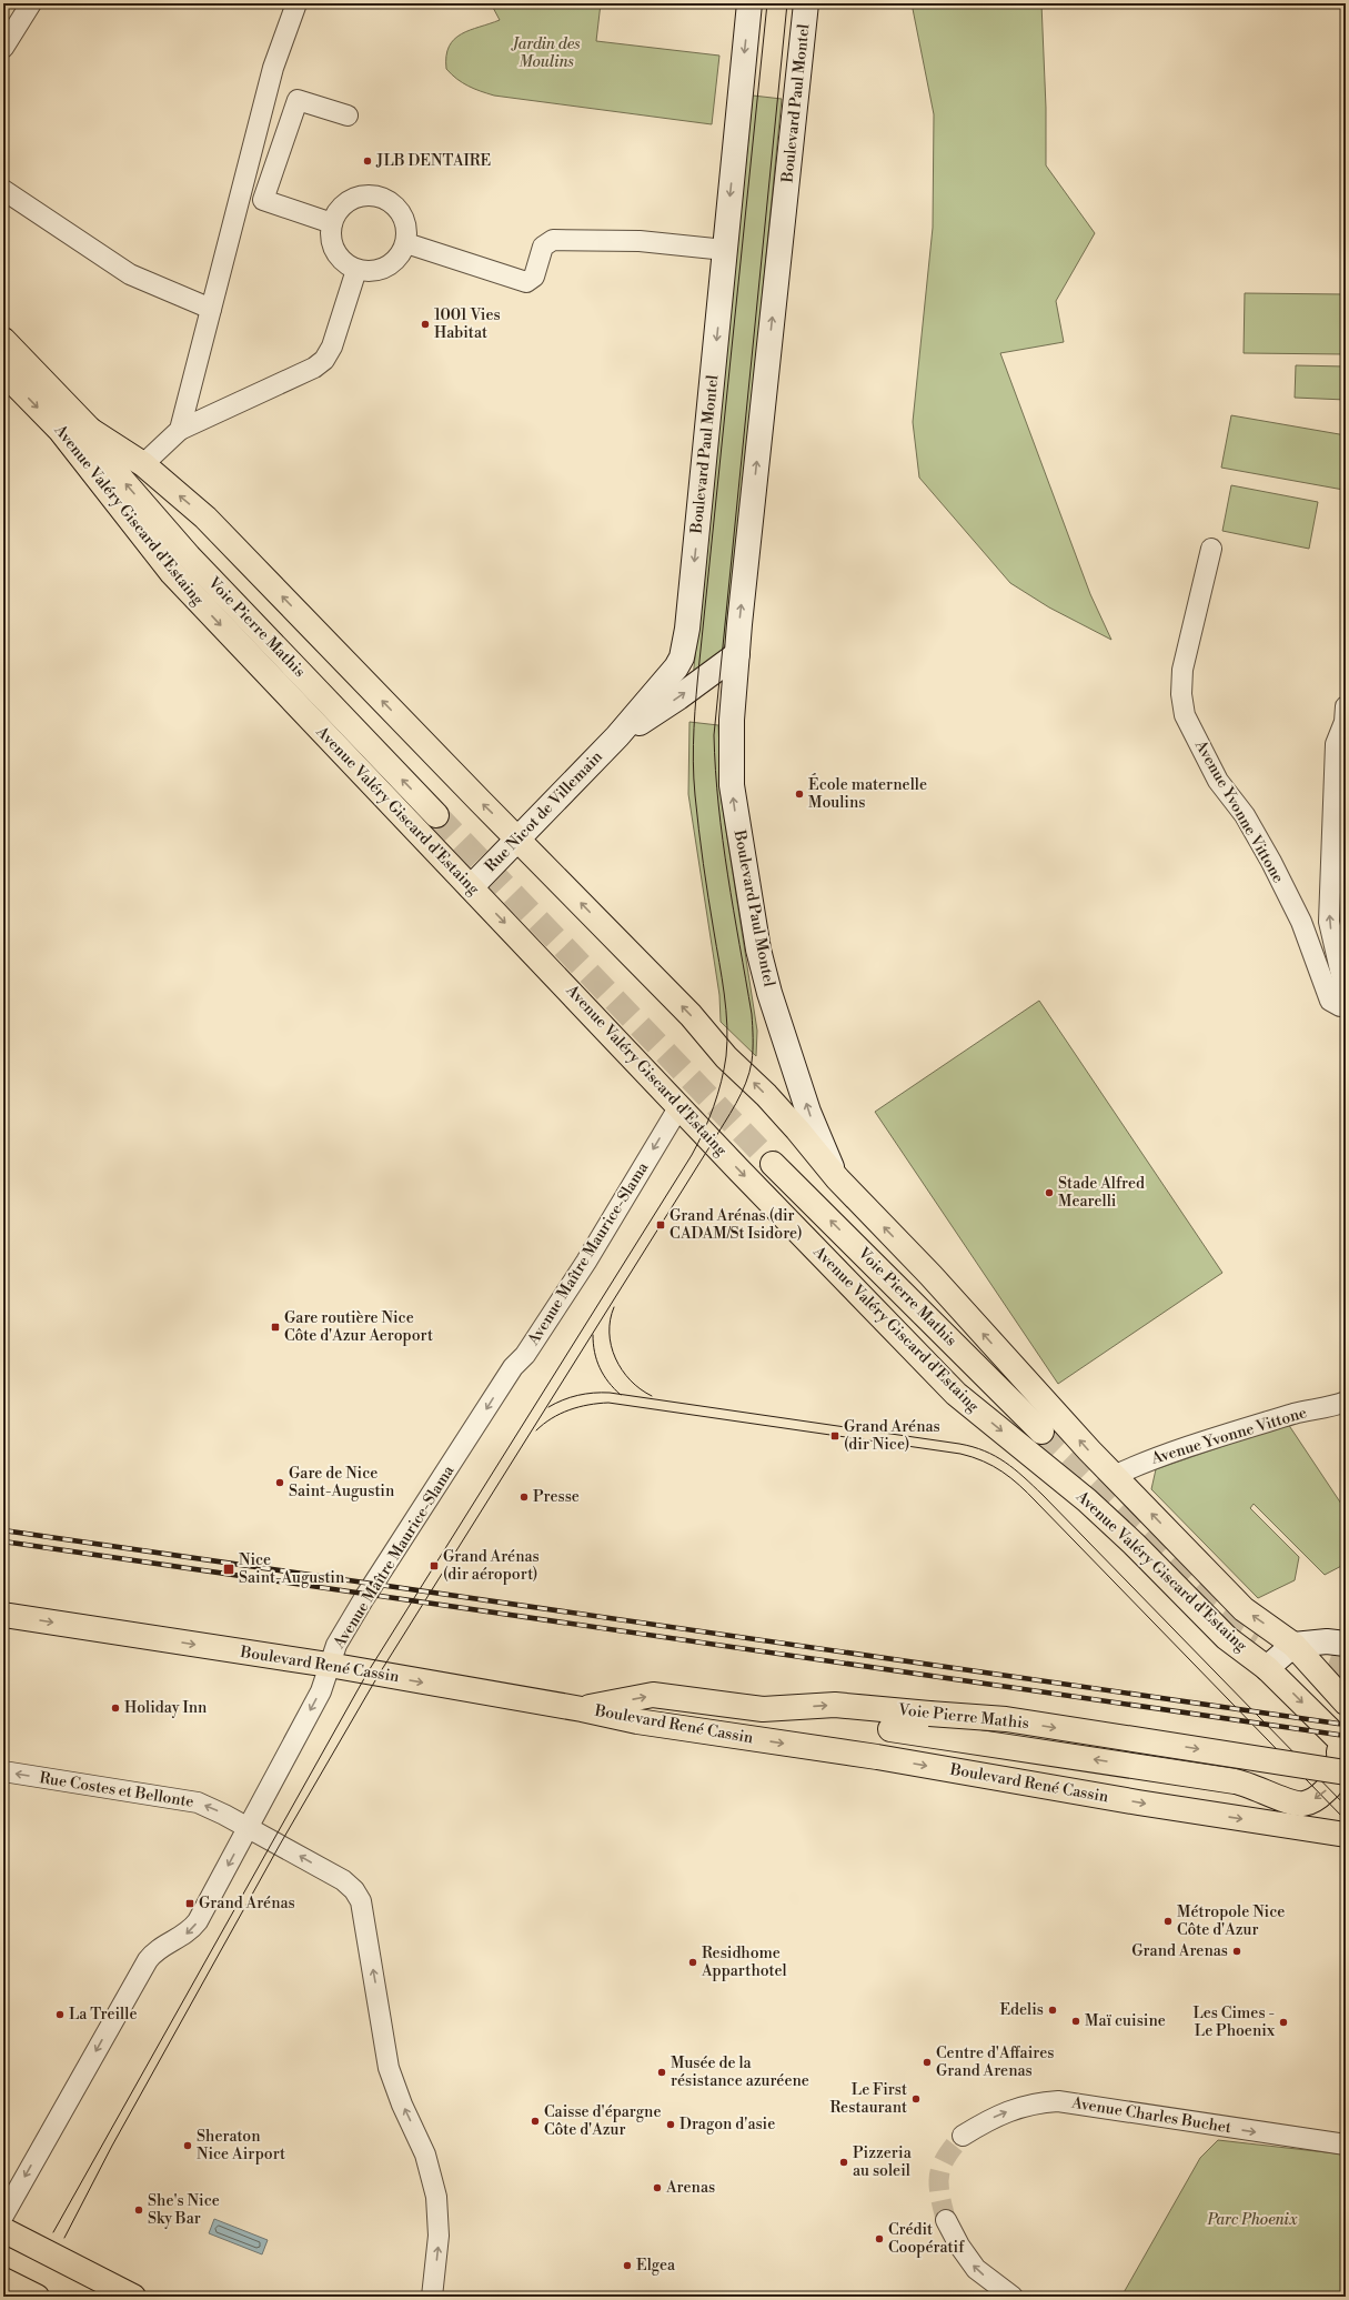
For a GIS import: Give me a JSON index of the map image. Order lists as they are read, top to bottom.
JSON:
{
  "streets": {
    "main road": [
      "Boulevard Paul Montel",
      "Avenue Valéry Giscard d'Estaing",
      "Voie Pierre Mathis",
      "Rue Nicot de Villemain",
      "Boulevard René Cassin"
    ],
    "street": [
      "Avenue Yvonne Vittone",
      "Avenue Maître Maurice-Slama",
      "Rue Costes et Bellonte",
      "Avenue Charles Buchet"
    ]
  },
  "crossings": [
    ["Boulevard Paul Montel", "Avenue Valéry Giscard d'Estaing"],
    ["Boulevard Paul Montel", "Rue Nicot de Villemain"],
    ["Avenue Valéry Giscard d'Estaing", "Voie Pierre Mathis"],
    ["Avenue Valéry Giscard d'Estaing", "Rue Nicot de Villemain"],
    ["Avenue Valéry Giscard d'Estaing", "Avenue Yvonne Vittone"],
    ["Avenue Valéry Giscard d'Estaing", "Avenue Maître Maurice-Slama"],
    ["Avenue Valéry Giscard d'Estaing", "Boulevard René Cassin"],
    ["Voie Pierre Mathis", "Boulevard René Cassin"],
    ["Avenue Maître Maurice-Slama", "Boulevard René Cassin"],
    ["Avenue Maître Maurice-Slama", "Rue Costes et Bellonte"]
  ],
  "one_way": ["Avenue Maître Maurice-Slama", "Rue Costes et Bellonte", "Avenue Charles Buchet"],
  "parks": ["Jardin des Moulins", "Parc Phoenix"],
  "places": {
    "other": [
      "JLB DENTAIRE",
      "1001 Vies Habitat",
      "École maternelle Moulins",
      "Stade Alfred Mearelli",
      "Gare de Nice Saint-Augustin",
      "Presse",
      "Holiday Inn",
      "Métropole Nice Côte d'Azur",
      "Grand Arenas",
      "Residhome Apparthotel",
      "Edelis",
      "La Treille",
      "Maï cuisine",
      "Les Cimes - Le Phoenix",
      "Centre d'Affaires Grand Arenas",
      "Musée de la résistance azuréene",
      "Le First Restaurant",
      "Caisse d'épargne Côte d'Azur",
      "Dragon d'asie",
      "Sheraton Nice Airport",
      "Pizzeria au soleil",
      "Arenas",
      "She's Nice Sky Bar",
      "Crédit Coopératif",
      "Elgea"
    ],
    "transit": [
      "Grand Arénas (dir CADAM/St Isidore)",
      "Gare routière Nice Côte d'Azur Aeroport",
      "Grand Arénas (dir Nice)",
      "Grand Arénas (dir aéroport)",
      "Nice Saint-Augustin",
      "Grand Arénas"
    ]
  }
}
